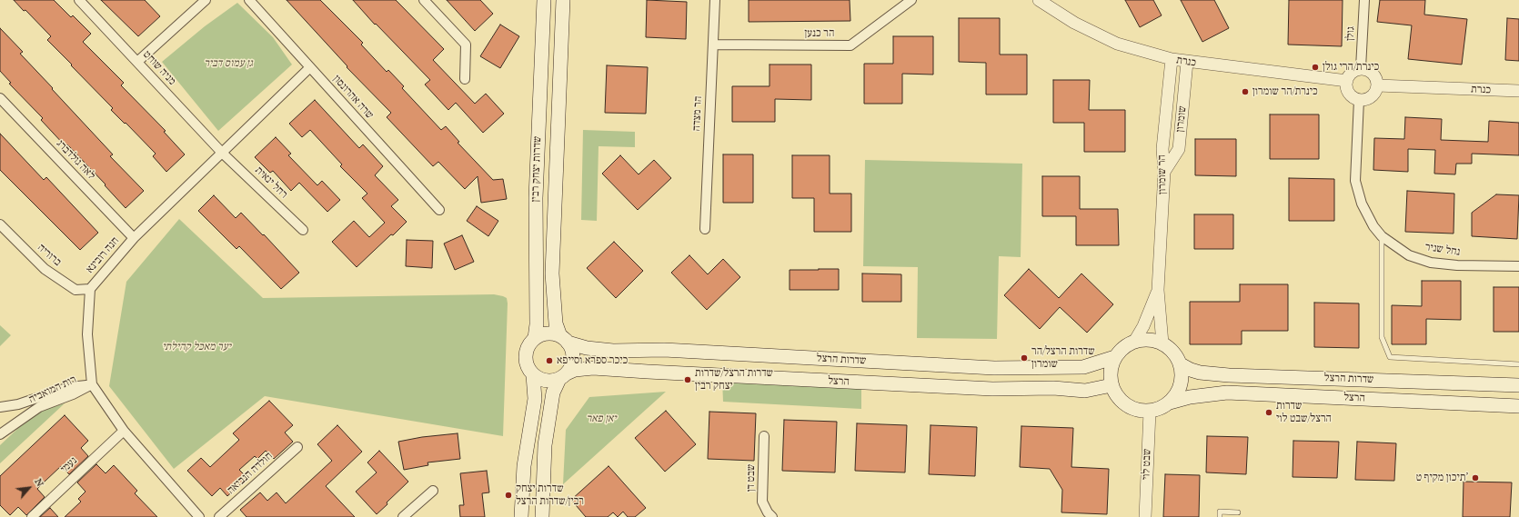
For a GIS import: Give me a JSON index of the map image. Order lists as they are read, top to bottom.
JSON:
{
  "streets": {
    "main road": ["שדרות יצחק רבין", "שדרות הרצל", "הרצל"],
    "street": [
      "הר כנען",
      "גולן",
      "כנרת",
      "מניה שוחט",
      "שרה אהרונסון",
      "הר מצדה",
      "שומרון",
      "לאה גולדברג",
      "הר שומרון",
      "רחל ינאית",
      "נחל שניר",
      "ברוריה",
      "חנה רובינא",
      "רות המואביה",
      "שבט לוי",
      "נעמי",
      "חולדה הנביאה",
      "שבט דן"
    ]
  },
  "crossings": [
    ["הר כנען", "הר מצדה"],
    ["גולן", "כנרת"],
    ["גולן", "נחל שניר"],
    ["כנרת", "שומרון"],
    ["כנרת", "הר שומרון"],
    ["כנרת", "נחל שניר"],
    ["מניה שוחט", "רחל ינאית"],
    ["מניה שוחט", "חנה רובינא"],
    ["שרה אהרונסון", "חנה רובינא"],
    ["שומרון", "הר שומרון"],
    ["לאה גולדברג", "חנה רובינא"],
    ["שדרות יצחק רבין", "שדרות הרצל"],
    ["שדרות יצחק רבין", "הרצל"],
    ["רחל ינאית", "חנה רובינא"],
    ["ברוריה", "חנה רובינא"],
    ["חנה רובינא", "רות המואביה"],
    ["חנה רובינא", "נעמי"],
    ["שדרות הרצל", "הרצל"],
    ["שדרות הרצל", "שבט לוי"],
    ["הרצל", "שבט לוי"]
  ],
  "parks": ["גן עמוס דביר", "יער מאכל קהילתי", "יאן פאר"],
  "places": [
    "כינרת/הרי גולן",
    "כינרת/הר שומרון",
    "שדרות הרצל/הר שומרון",
    "כיכר ספרא וסייפא",
    "שדרות הרצל/שדרות יצחק רבין",
    "שדרות הרצל/שבט לוי",
    "תיכון מקיף ט'",
    "שדרות יצחק רבין/שדרות הרצל"
  ],
  "north": "top right"
}
